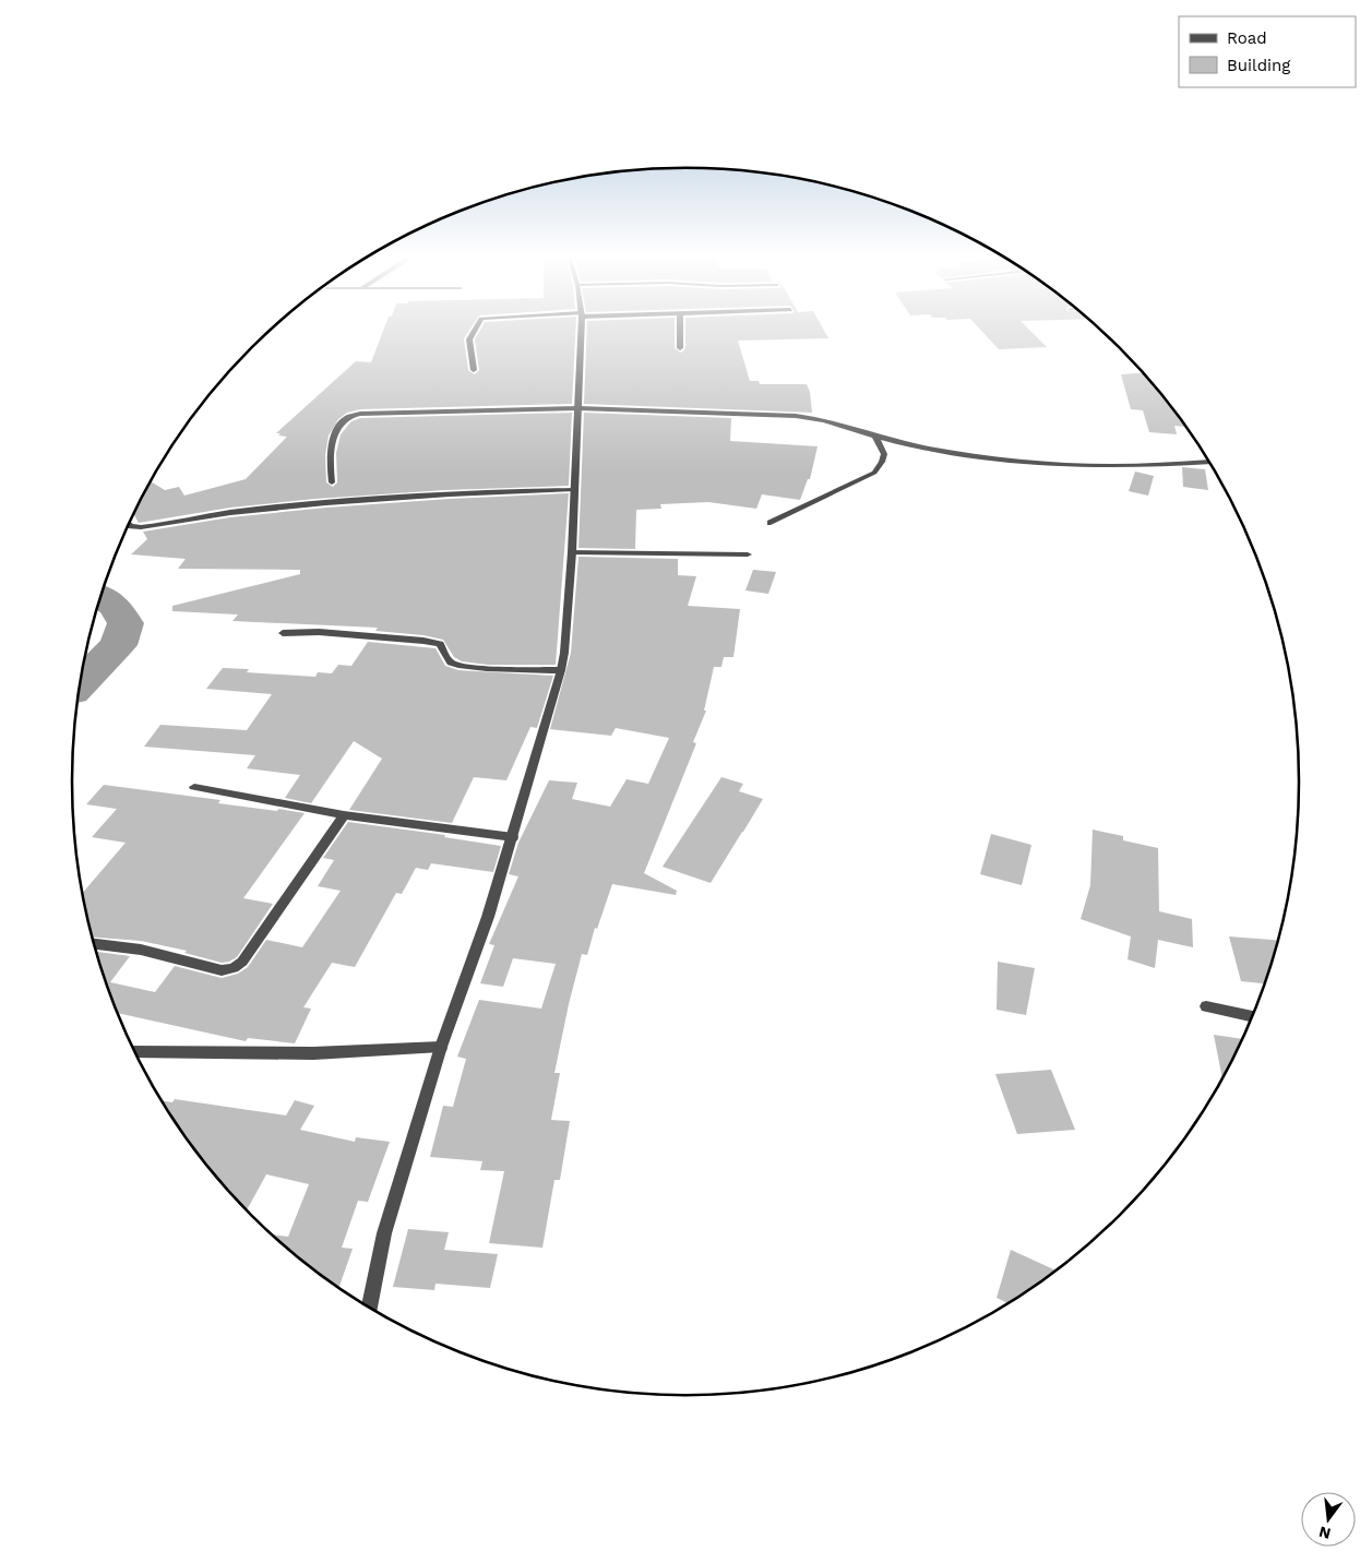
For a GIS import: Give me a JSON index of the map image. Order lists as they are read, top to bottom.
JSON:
{
  "legend": ["Road", "Building"],
  "north": "bottom"
}
